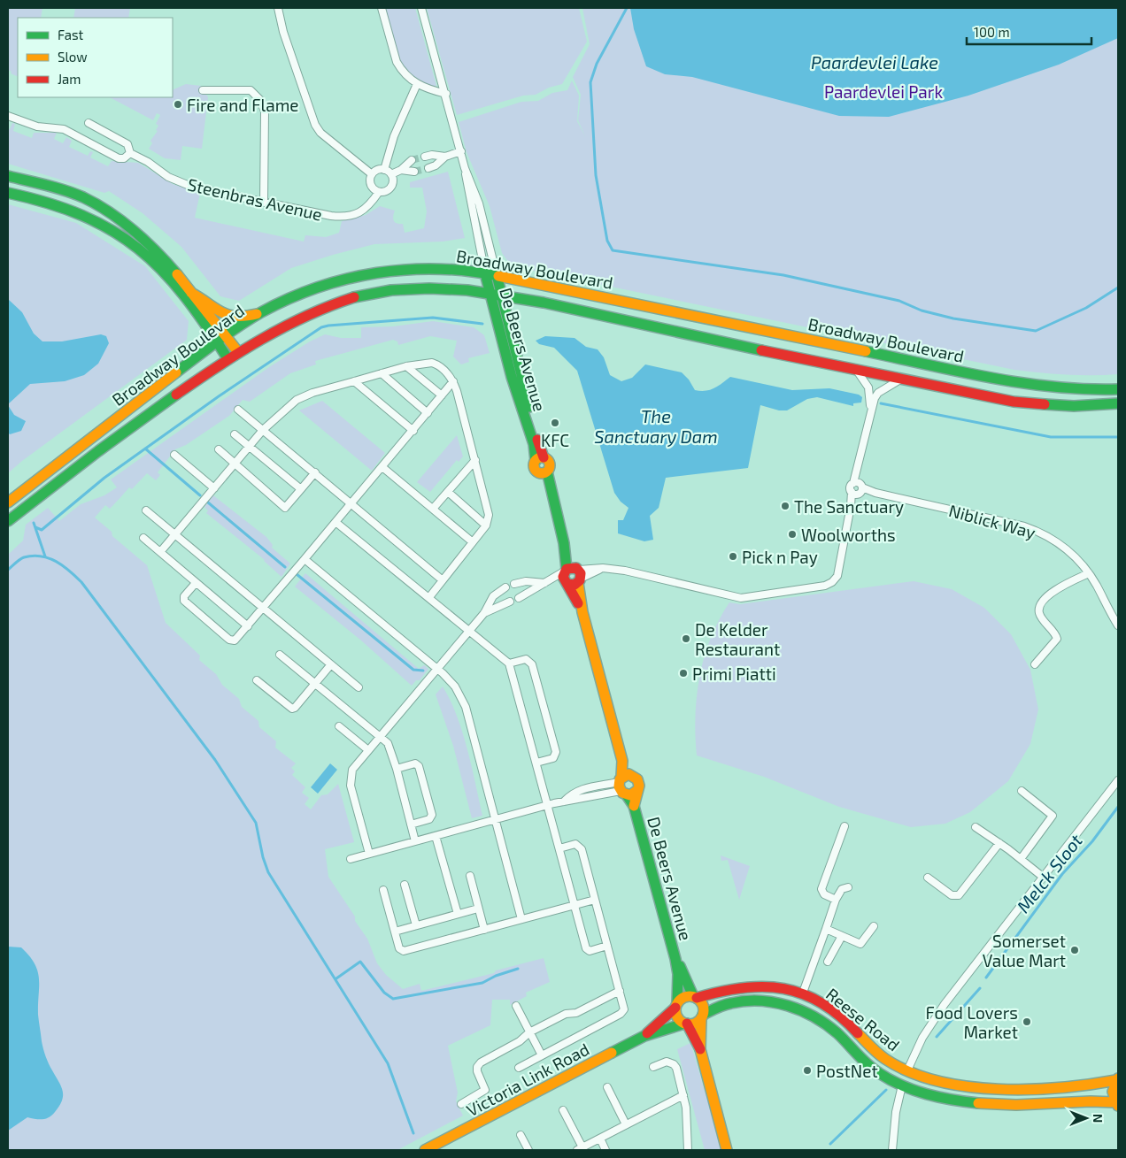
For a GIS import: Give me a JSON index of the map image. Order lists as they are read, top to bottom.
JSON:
{
  "streets": {
    "main road": [
      "Broadway Boulevard",
      "De Beers Avenue",
      "Reese Road",
      "Victoria Link Road"
    ],
    "street": ["Steenbras Avenue", "Niblick Way"]
  },
  "crossings": [
    ["Broadway Boulevard", "De Beers Avenue"],
    ["De Beers Avenue", "Reese Road"],
    ["De Beers Avenue", "Victoria Link Road"],
    ["Reese Road", "Victoria Link Road"]
  ],
  "water": ["Paardevlei Lake", "The Sanctuary Dam", "Melck Sloot"],
  "parks": ["Paardevlei Park"],
  "places": [
    "Fire and Flame",
    "KFC",
    "The Sanctuary",
    "Woolworths",
    "Pick n Pay",
    "De Kelder Restaurant",
    "Primi Piatti",
    "Somerset Value Mart",
    "Food Lovers Market",
    "PostNet"
  ],
  "legend": ["Fast", "Slow", "Jam"],
  "scale_bar": "100 m",
  "north": "right"
}
